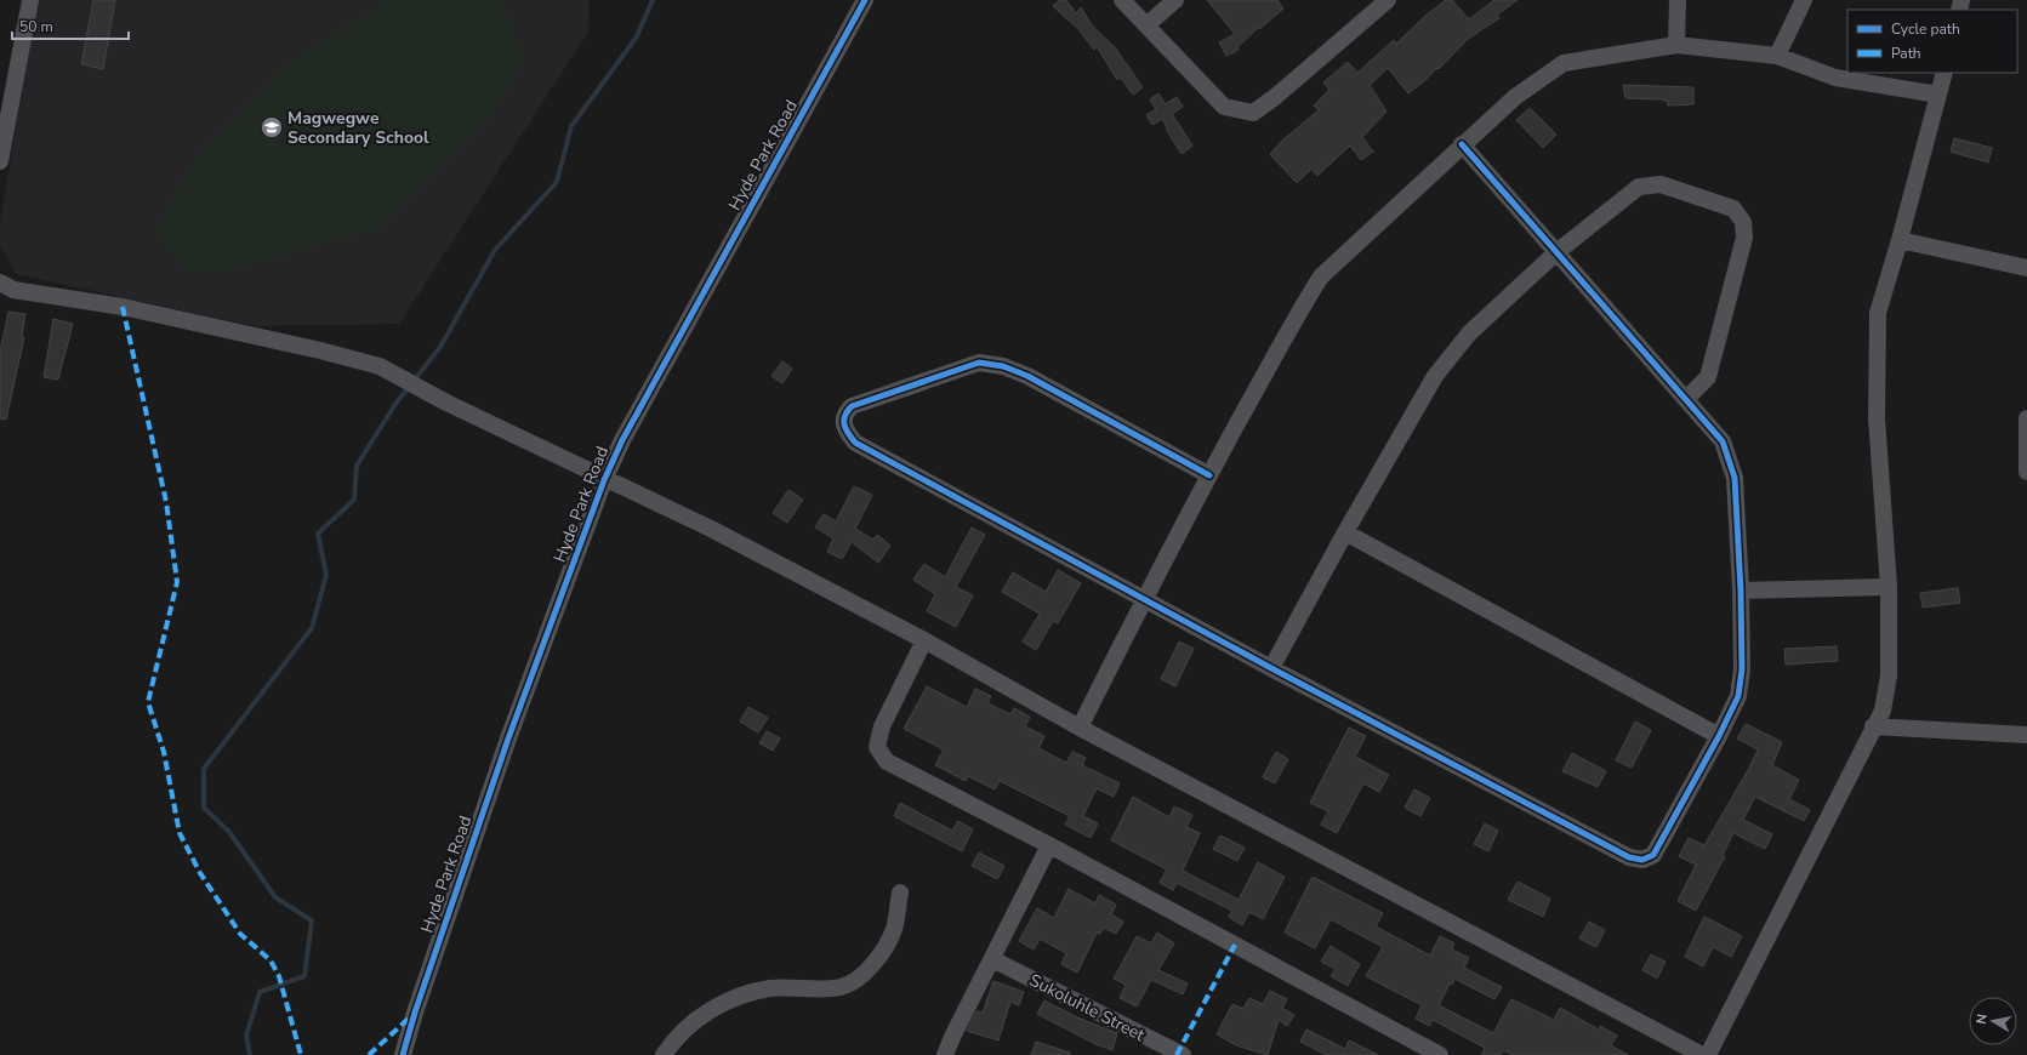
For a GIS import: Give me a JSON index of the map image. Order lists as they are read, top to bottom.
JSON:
{
  "streets": {
    "street": ["Hyde Park Road", "Sukoluhle Street"]
  },
  "places": {
    "school or university": ["Magwegwe Secondary School"]
  },
  "legend": ["Cycle path", "Path"],
  "scale_bar": "50 m",
  "north": "left"
}
